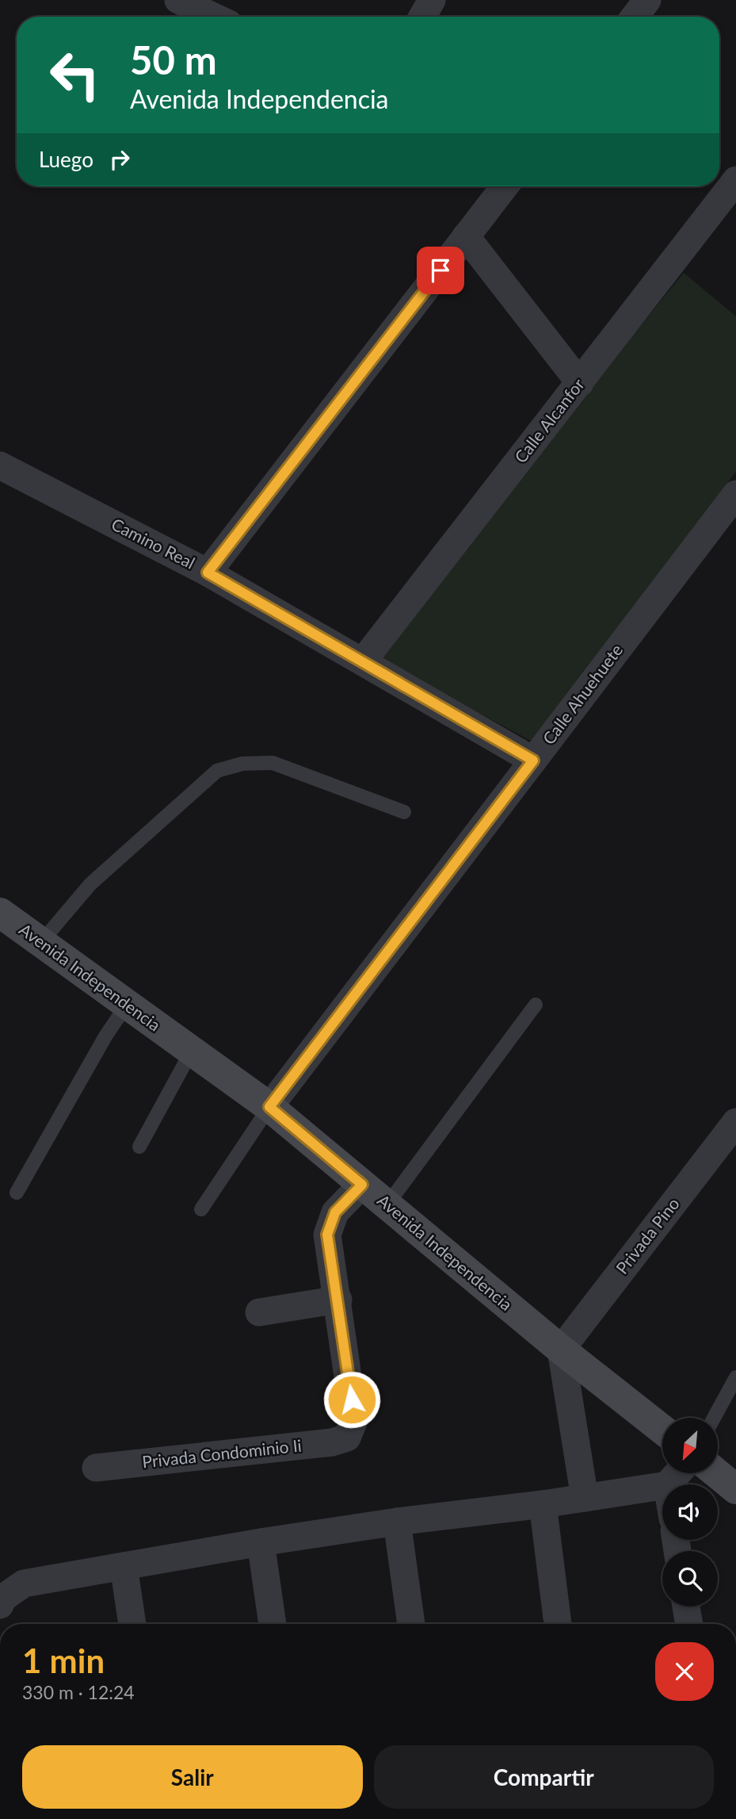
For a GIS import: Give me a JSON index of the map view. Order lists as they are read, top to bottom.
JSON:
{
  "streets": {
    "main road": ["Avenida Independencia"],
    "street": [
      "Calle Alcanfor",
      "Camino Real",
      "Calle Ahuehuete",
      "Privada Pino",
      "Privada Condominio Ii"
    ]
  },
  "crossings": [
    ["Calle Alcanfor", "Camino Real"],
    ["Camino Real", "Calle Ahuehuete"],
    ["Calle Ahuehuete", "Avenida Independencia"],
    ["Avenida Independencia", "Privada Pino"]
  ],
  "north": "bottom left",
  "page": {
    "turn": ["50 m", "Avenida Independencia"],
    "then": "Luego",
    "heading": ["1 min", "330 m · 12:24"],
    "buttons": ["Salir", "Compartir"]
  }
}
